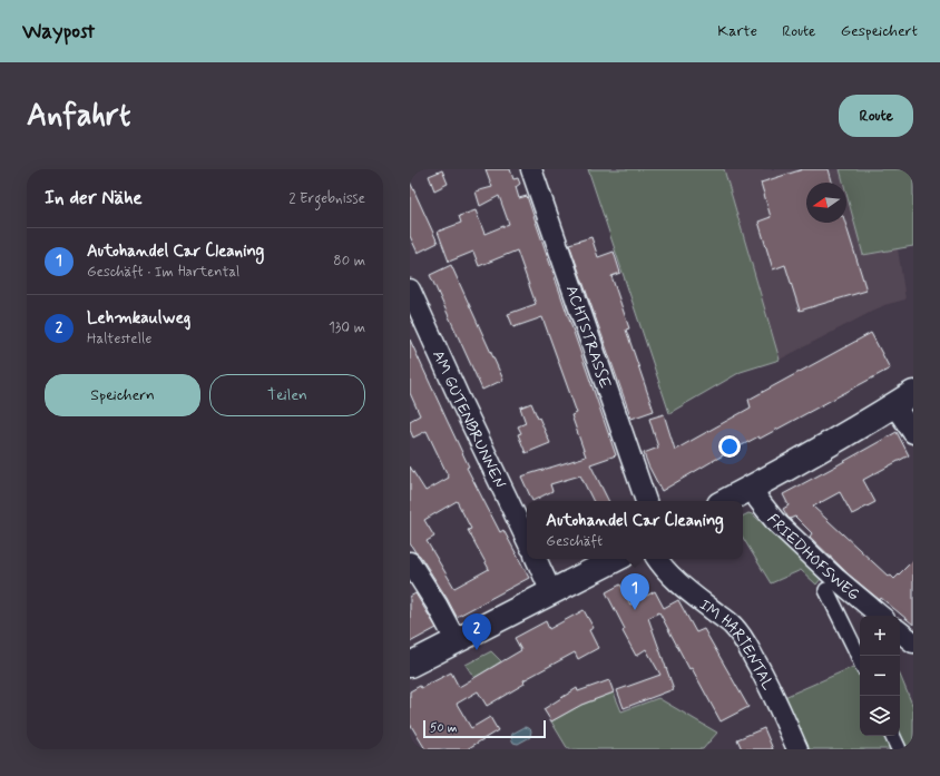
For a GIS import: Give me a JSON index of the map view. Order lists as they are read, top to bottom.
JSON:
{
  "streets": {
    "street": [
      "ACHTSTRASSE",
      "AM GUTENBRUNNEN",
      "FRIEDHOFSWEG",
      "IM HARTENTAL"
    ]
  },
  "scale_bar": "50 m",
  "north": "left",
  "page": {
    "header": "Waypost",
    "nav": ["Karte", "Route", "Gespeichert"],
    "buttons": [
      "Route",
      ["Speichern", "Teilen"]
    ],
    "title": "Anfahrt",
    "heading": ["In der Nähe", "2 Ergebnisse"],
    "list": [
      {
        "mark": "1",
        "name": "Autohandel Car Cleaning",
        "note": "Geschäft · Im Hartental",
        "value": "80 m"
      },
      {
        "mark": "2",
        "name": "Lehmkaulweg",
        "note": "Haltestelle",
        "value": "130 m"
      }
    ],
    "popup": ["Autohandel Car Cleaning", "Geschäft"],
    "pins": ["1", "2"],
    "map_buttons": ["+", "−"],
    "scale": "50 m"
  }
}
